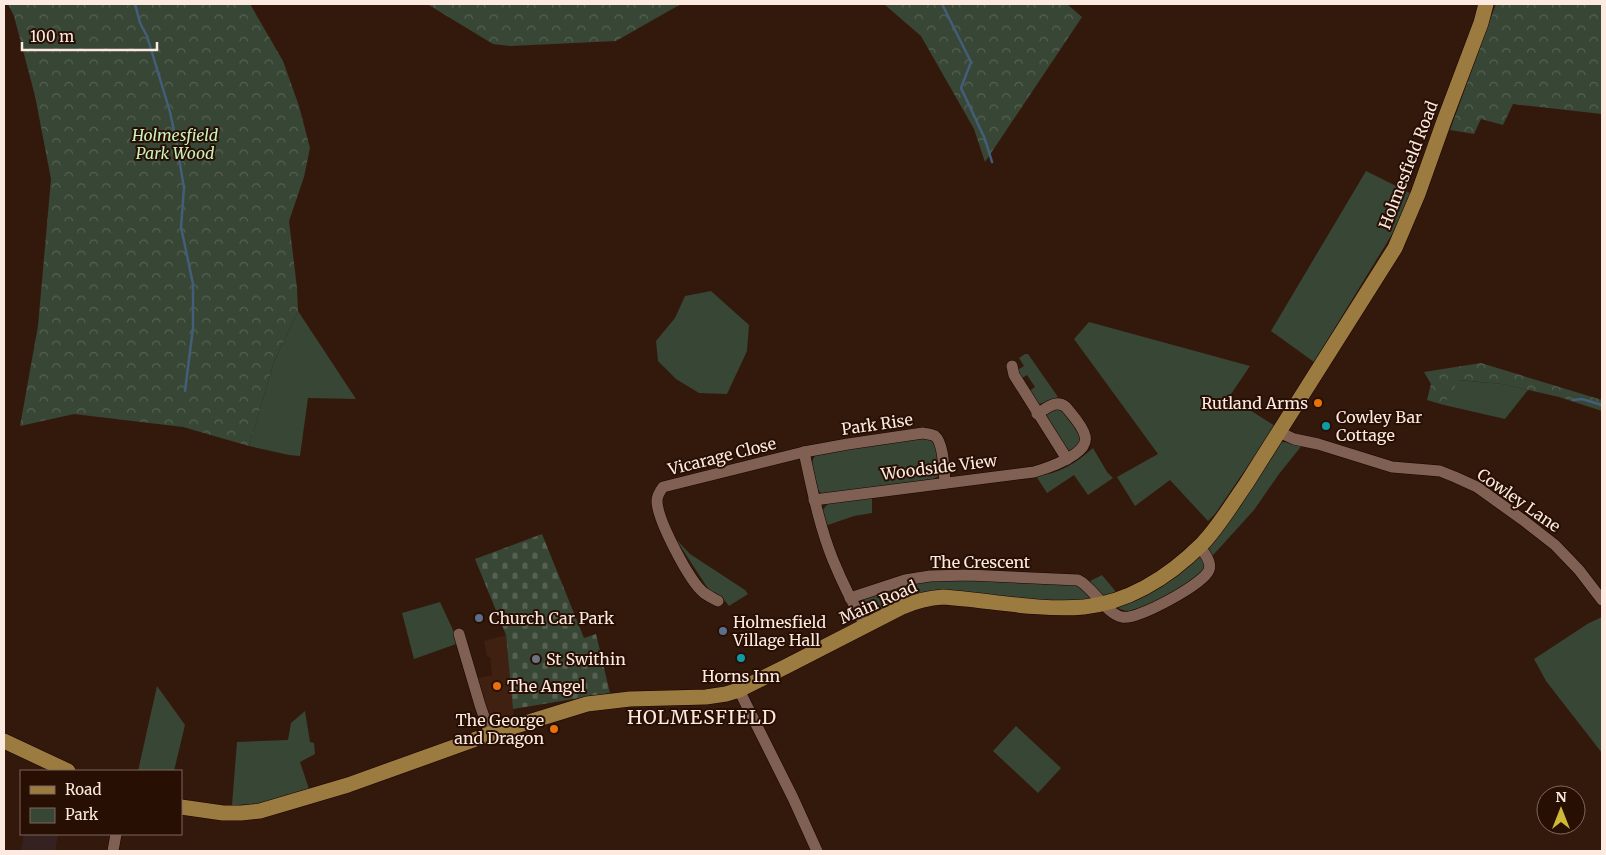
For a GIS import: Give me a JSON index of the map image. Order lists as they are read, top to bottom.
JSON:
{
  "streets": {
    "main road": ["Holmesfield Road", "Main Road"],
    "street": [
      "Park Rise",
      "Vicarage Close",
      "Woodside View",
      "Cowley Lane",
      "The Crescent"
    ]
  },
  "crossings": [
    ["Holmesfield Road", "Cowley Lane"],
    ["Holmesfield Road", "Main Road"],
    ["Park Rise", "Vicarage Close"],
    ["Park Rise", "Woodside View"],
    ["Cowley Lane", "Main Road"],
    ["The Crescent", "Main Road"]
  ],
  "districts": ["HOLMESFIELD"],
  "parks": ["Holmesfield Park Wood"],
  "places": [
    "Rutland Arms",
    "Cowley Bar Cottage",
    "Church Car Park",
    "Holmesfield Village Hall",
    "Horns Inn",
    "St Swithin",
    "The Angel",
    "The George and Dragon"
  ],
  "legend": ["Road", "Park"],
  "scale_bar": "100 m",
  "north": "top"
}
